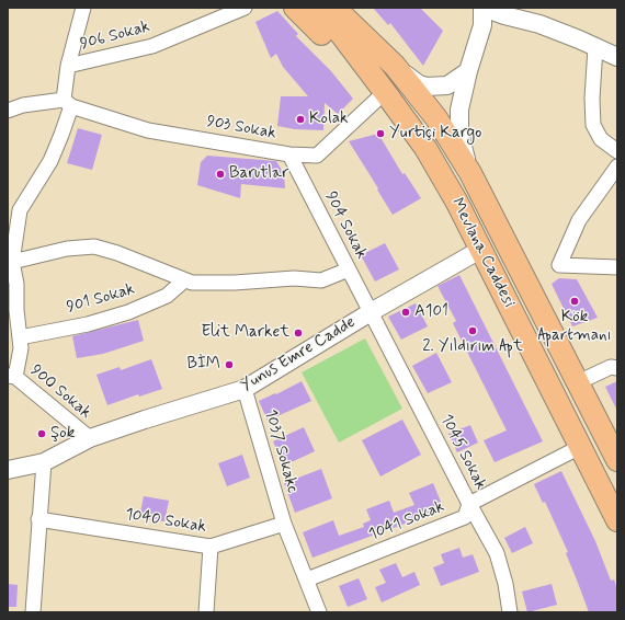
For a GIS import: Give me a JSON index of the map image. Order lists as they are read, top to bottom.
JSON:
{
  "streets": {
    "main road": ["Mevlana Caddesi"],
    "street": [
      "906 Sokak",
      "903 Sokak",
      "904 Sokak",
      "901 Sokak",
      "Yunus Emre Cadde",
      "900 Sokak",
      "1037 Sokakc",
      "1045 Sokak",
      "1040 Sokak",
      "1041 Sokak"
    ]
  },
  "crossings": [
    ["903 Sokak", "904 Sokak"],
    ["903 Sokak", "Mevlana Caddesi"],
    ["904 Sokak", "Yunus Emre Cadde"],
    ["904 Sokak", "1045 Sokak"],
    ["Mevlana Caddesi", "Yunus Emre Cadde"],
    ["Mevlana Caddesi", "1041 Sokak"],
    ["Yunus Emre Cadde", "900 Sokak"],
    ["Yunus Emre Cadde", "1037 Sokakc"],
    ["Yunus Emre Cadde", "1045 Sokak"],
    ["1037 Sokakc", "1040 Sokak"],
    ["1037 Sokakc", "1041 Sokak"],
    ["1045 Sokak", "1041 Sokak"]
  ],
  "places": [
    "Kolak",
    "Yurtiçi Kargo",
    "Barutlar",
    "Kök Apartmanı",
    "A101",
    "2. Yıldırım Apt",
    "Elit Market",
    "BİM",
    "Şok"
  ]
}
